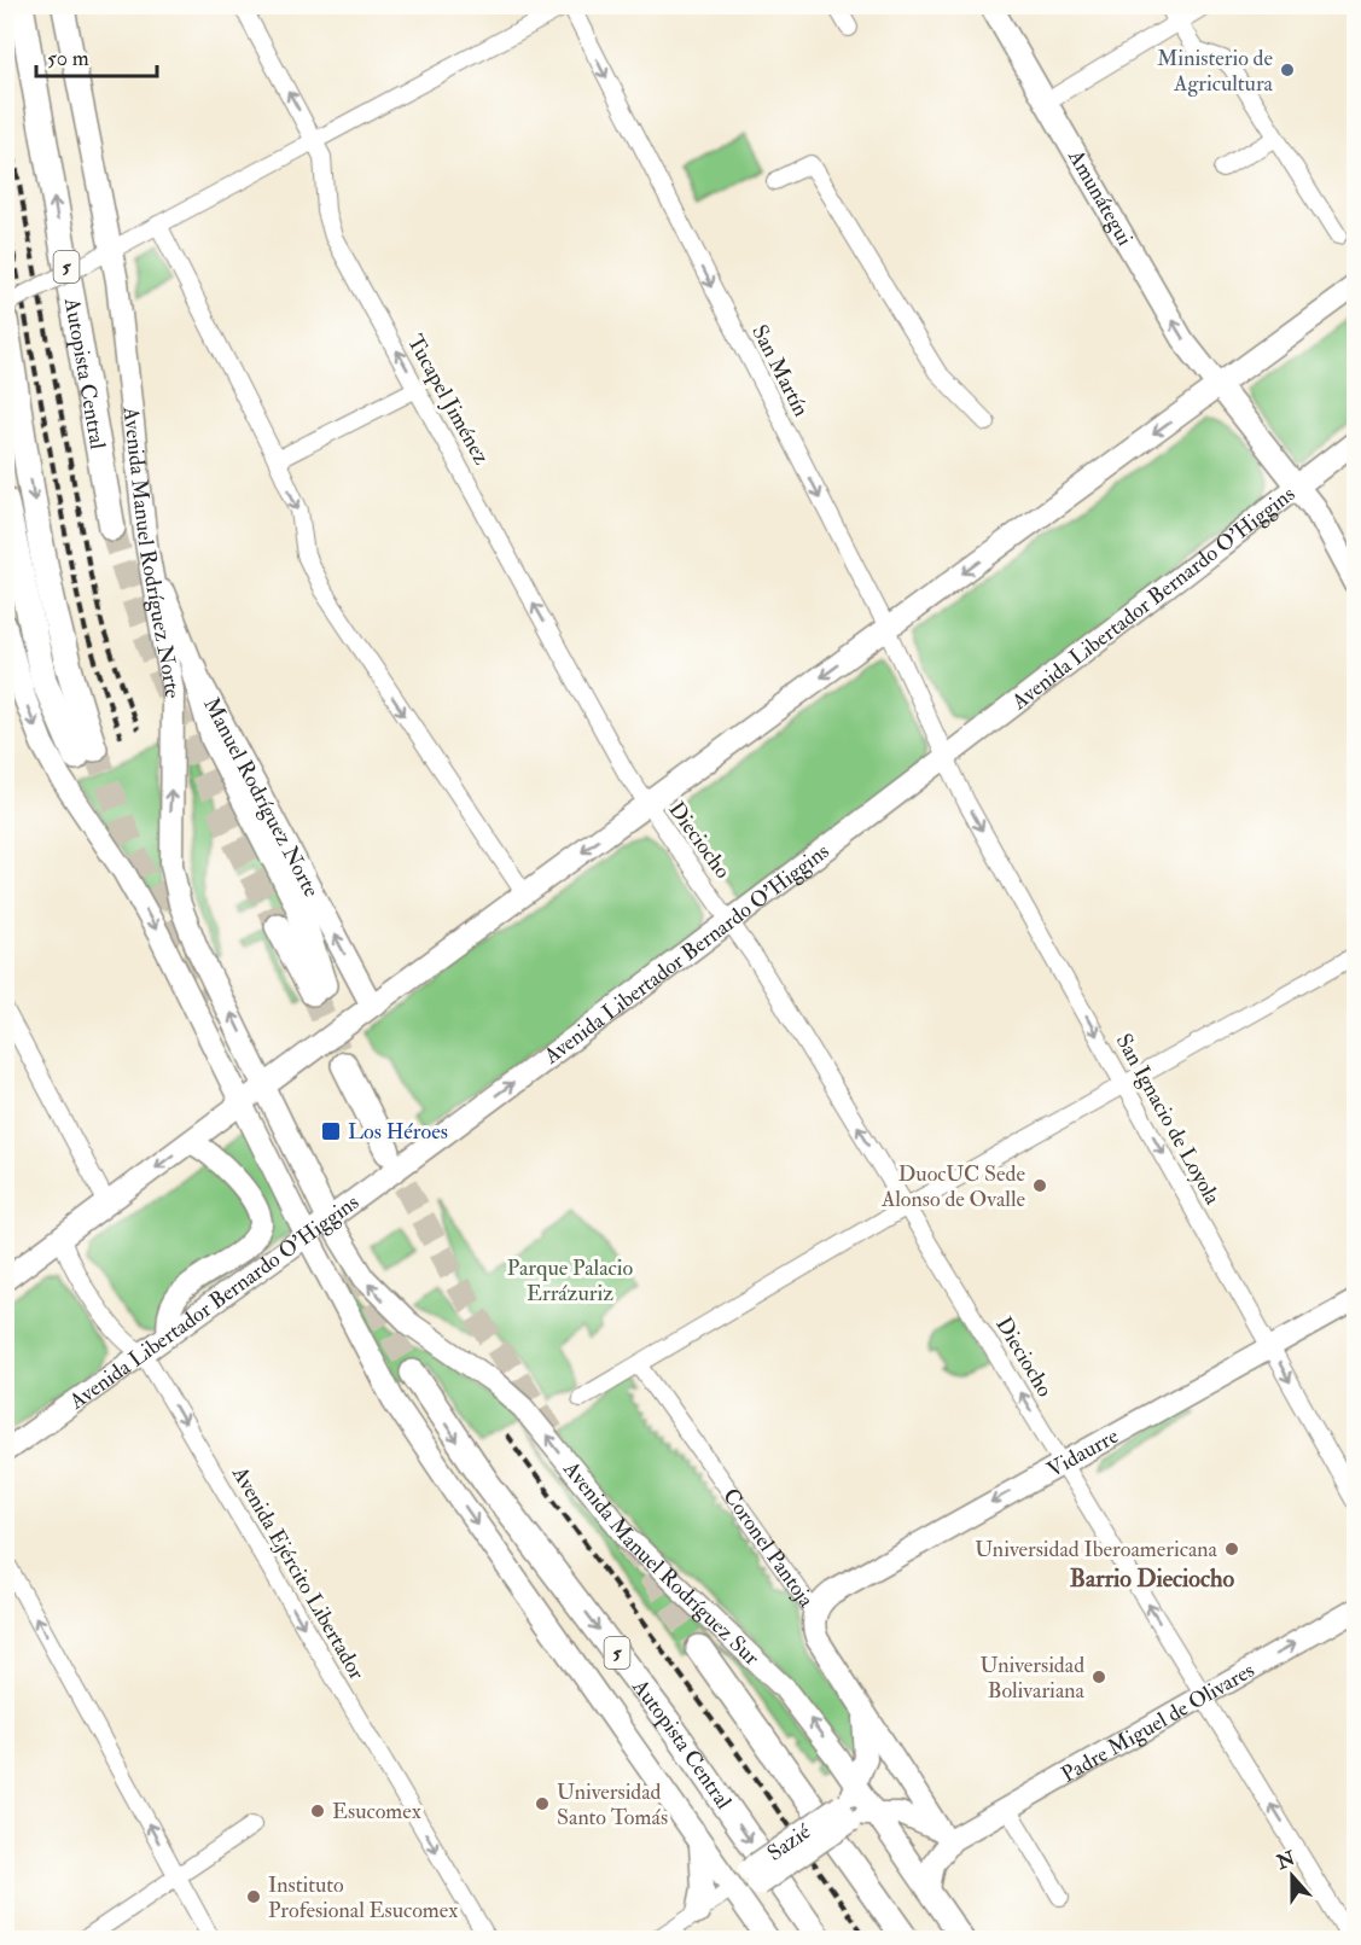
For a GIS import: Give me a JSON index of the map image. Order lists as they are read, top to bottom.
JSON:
{
  "streets": {
    "highway": ["5", "Autopista Central"],
    "main road": [
      "Amunátegui",
      "Avenida Manuel Rodríguez Norte",
      "Avenida Libertador Bernardo O'Higgins",
      "Manuel Rodríguez Norte",
      "Vidaurre",
      "Coronel Pantoja",
      "Avenida Manuel Rodríguez Sur",
      "Padre Miguel de Olivares",
      "Sazié"
    ],
    "street": [
      "San Martín",
      "Tucapel Jiménez",
      "Dieciocho",
      "San Ignacio de Loyola",
      "Avenida Ejército Libertador"
    ]
  },
  "crossings": [
    ["Amunátegui", "Avenida Libertador Bernardo O'Higgins"],
    ["San Martín", "Avenida Libertador Bernardo O'Higgins"],
    ["San Martín", "San Ignacio de Loyola"],
    ["Tucapel Jiménez", "Dieciocho"],
    ["Avenida Manuel Rodríguez Norte", "Avenida Libertador Bernardo O'Higgins"],
    ["Avenida Manuel Rodríguez Norte", "Manuel Rodríguez Norte"],
    ["Avenida Manuel Rodríguez Norte", "Avenida Manuel Rodríguez Sur"],
    ["Avenida Libertador Bernardo O'Higgins", "Dieciocho"],
    ["Avenida Libertador Bernardo O'Higgins", "San Ignacio de Loyola"],
    ["Avenida Libertador Bernardo O'Higgins", "Avenida Manuel Rodríguez Sur"],
    ["Avenida Libertador Bernardo O'Higgins", "Avenida Ejército Libertador"],
    ["Dieciocho", "Vidaurre"],
    ["Dieciocho", "Padre Miguel de Olivares"],
    ["San Ignacio de Loyola", "Vidaurre"],
    ["Vidaurre", "Coronel Pantoja"],
    ["Coronel Pantoja", "Padre Miguel de Olivares"],
    ["Coronel Pantoja", "Sazié"],
    ["Avenida Manuel Rodríguez Sur", "Sazié"],
    ["Padre Miguel de Olivares", "Sazié"]
  ],
  "one_way": [
    "Amunátegui",
    "San Martín",
    "Tucapel Jiménez",
    "Dieciocho",
    "San Ignacio de Loyola",
    "Vidaurre",
    "Avenida Ejército Libertador",
    "Padre Miguel de Olivares"
  ],
  "districts": ["Barrio Dieciocho"],
  "parks": ["Parque Palacio Errázuriz"],
  "places": {
    "other": [
      "Ministerio de Agricultura",
      "DuocUC Sede Alonso de Ovalle",
      "Universidad Iberoamericana",
      "Universidad Bolivariana",
      "Universidad Santo Tomás",
      "Esucomex",
      "Instituto Profesional Esucomex"
    ],
    "transit": ["Los Héroes"]
  },
  "scale_bar": "50 m",
  "north": "top"
}
